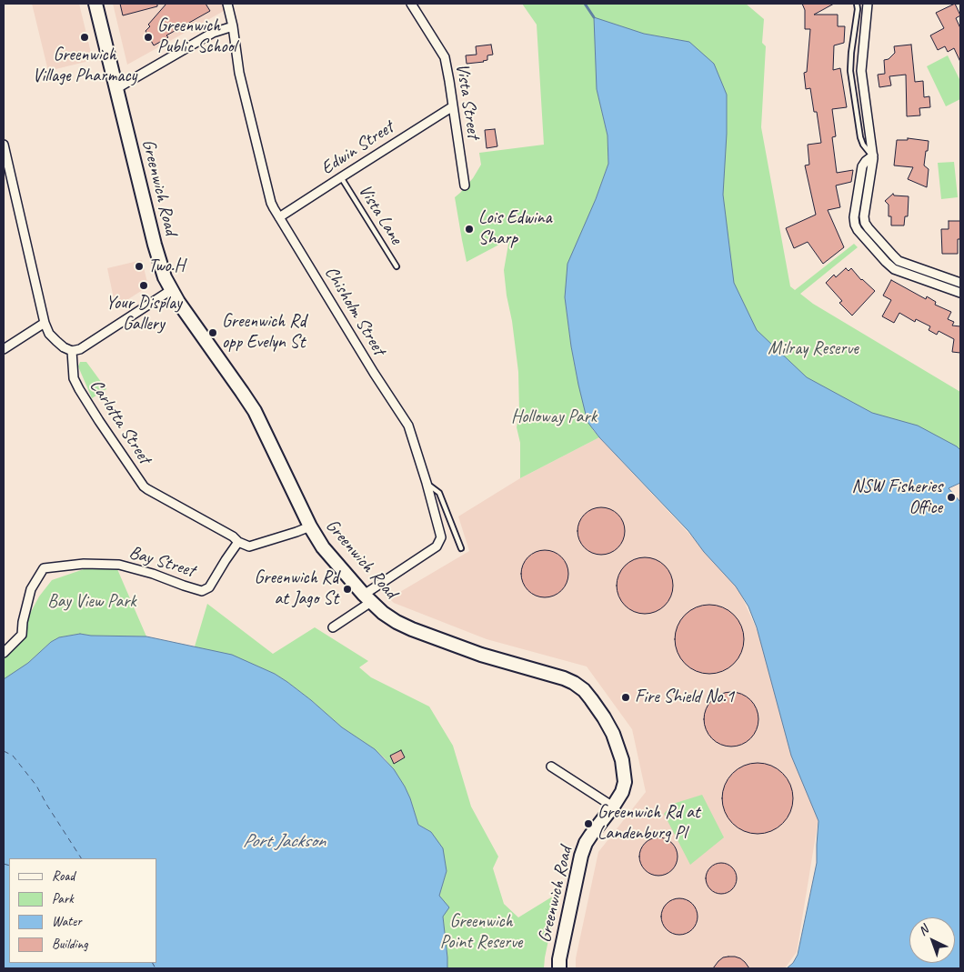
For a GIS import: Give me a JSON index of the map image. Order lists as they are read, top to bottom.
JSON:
{
  "streets": {
    "street": [
      "Vista Street",
      "Edwin Street",
      "Greenwich Road",
      "Chisholm Street",
      "Carlotta Street",
      "Bay Street"
    ],
    "lane": ["Vista Lane"]
  },
  "crossings": [
    ["Vista Street", "Edwin Street"],
    ["Edwin Street", "Vista Lane"],
    ["Edwin Street", "Chisholm Street"],
    ["Greenwich Road", "Chisholm Street"],
    ["Carlotta Street", "Bay Street"]
  ],
  "water": ["Port Jackson"],
  "parks": [
    "Milray Reserve",
    "Holloway Park",
    "Bay View Park",
    "Greenwich Point Reserve"
  ],
  "places": [
    "Greenwich Village Pharmacy",
    "Greenwich Public School",
    "Lois Edwina Sharp",
    "Two.H",
    "Your Display Gallery",
    "Greenwich Rd opp Evelyn St",
    "NSW Fisheries Office",
    "Greenwich Rd at Jago St",
    "Fire Shield No.1",
    "Greenwich Rd at Landenburg Pl"
  ],
  "legend": [
    "Road",
    "Park",
    "Water",
    "Building"
  ],
  "north": "top left"
}
